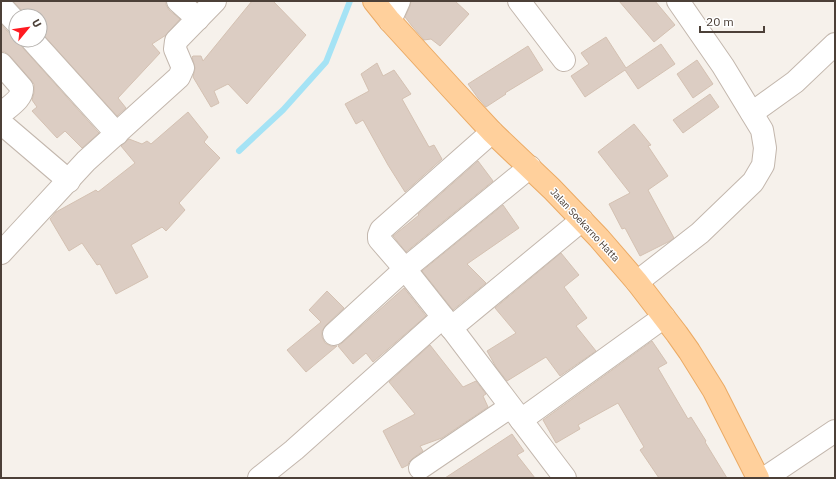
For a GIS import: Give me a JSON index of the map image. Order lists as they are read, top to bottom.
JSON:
{
  "streets": {
    "main road": ["Jalan Soekarno Hatta"]
  },
  "scale_bar": "20 m",
  "north": "top right"
}
